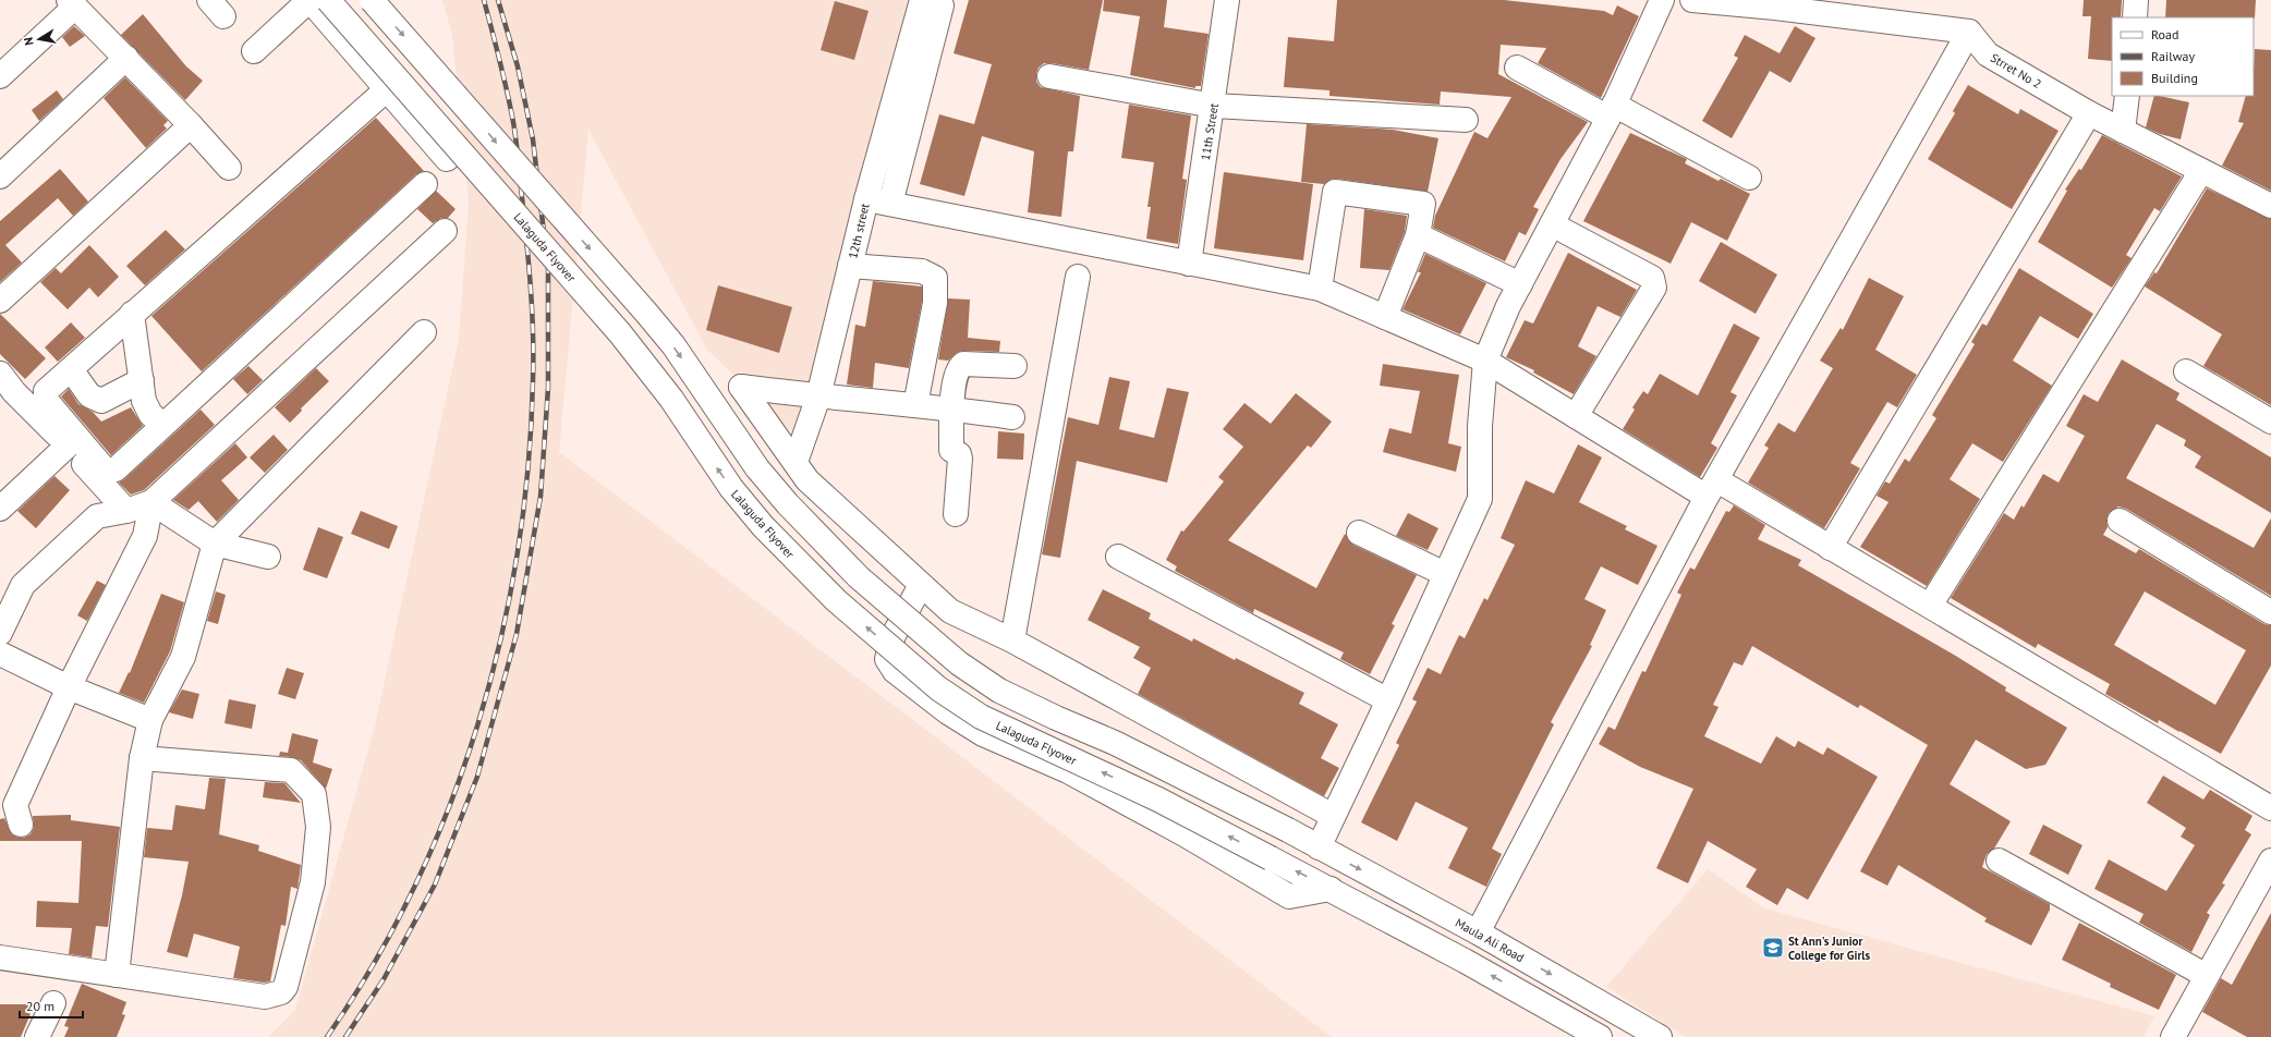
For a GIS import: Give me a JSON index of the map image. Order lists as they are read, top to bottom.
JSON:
{
  "streets": {
    "street": [
      "Strret No 2",
      "11th Street",
      "12th street",
      "Lalaguda Flyover",
      "Maula Ali Road"
    ]
  },
  "places": {
    "school or university": ["St Ann's Junior College for Girls"]
  },
  "legend": ["Road", "Railway", "Building"],
  "scale_bar": "20 m",
  "north": "left"
}
